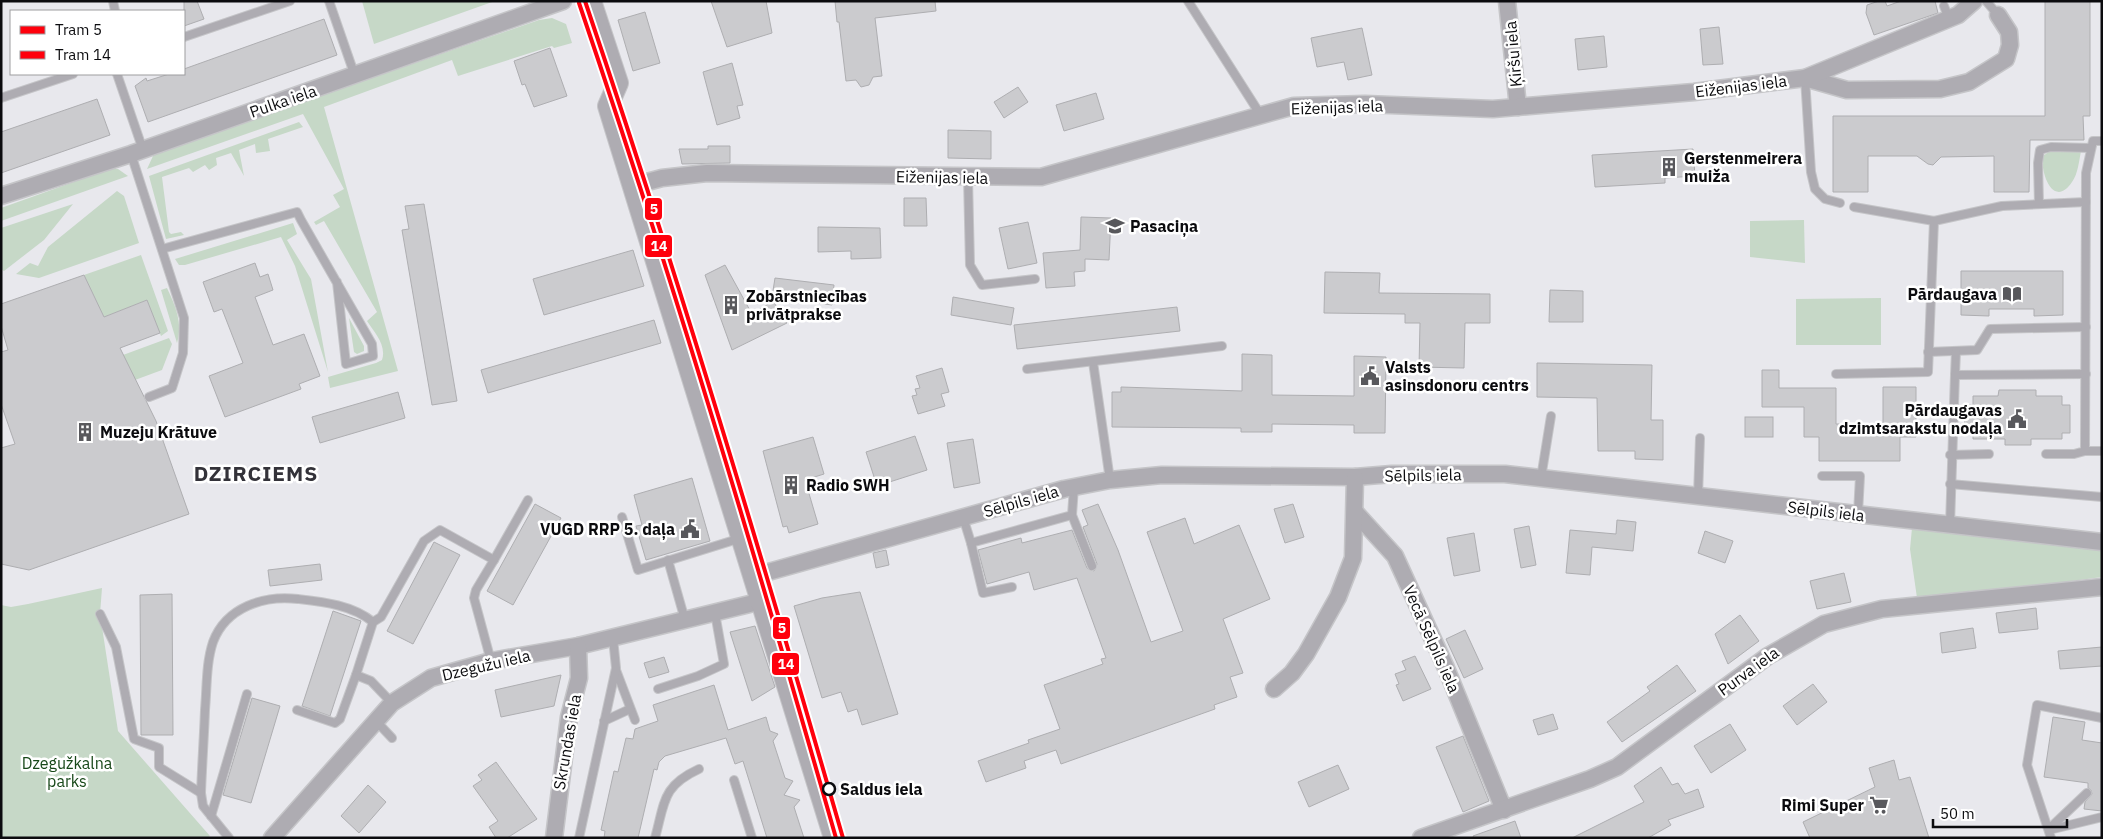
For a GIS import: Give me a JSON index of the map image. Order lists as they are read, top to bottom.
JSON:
{
  "streets": {
    "street": [
      "Ķiršu iela",
      "Eiženijas iela",
      "Pulka iela",
      "Sēlpils iela",
      "Vecā Sēlpils iela",
      "Dzegužu iela",
      "Purva iela",
      "Skrundas iela"
    ]
  },
  "crossings": [
    ["Ķiršu iela", "Eiženijas iela"],
    ["Vecā Sēlpils iela", "Purva iela"],
    ["Dzegužu iela", "Skrundas iela"]
  ],
  "districts": ["DZIRCIEMS"],
  "parks": ["Dzegužkalna parks"],
  "places": {
    "building": [
      "Gerstenmeirera muiža",
      "Zobārstniecības privātprakse",
      "Muzeju Krātuve",
      "Radio SWH"
    ],
    "school or university": ["Pasaciņa"],
    "library": ["Pārdaugava"],
    "public building": ["Valsts asinsdonoru centrs", "Pārdaugavas dzimtsarakstu nodaļa", "VUGD RRP 5. daļa"],
    "other": ["Saldus iela"],
    "supermarket": ["Rimi Super"]
  },
  "lines": ["tram line 5", "tram line 14"],
  "legend": ["Tram 5", "Tram 14"],
  "scale_bar": "50 m"
}
